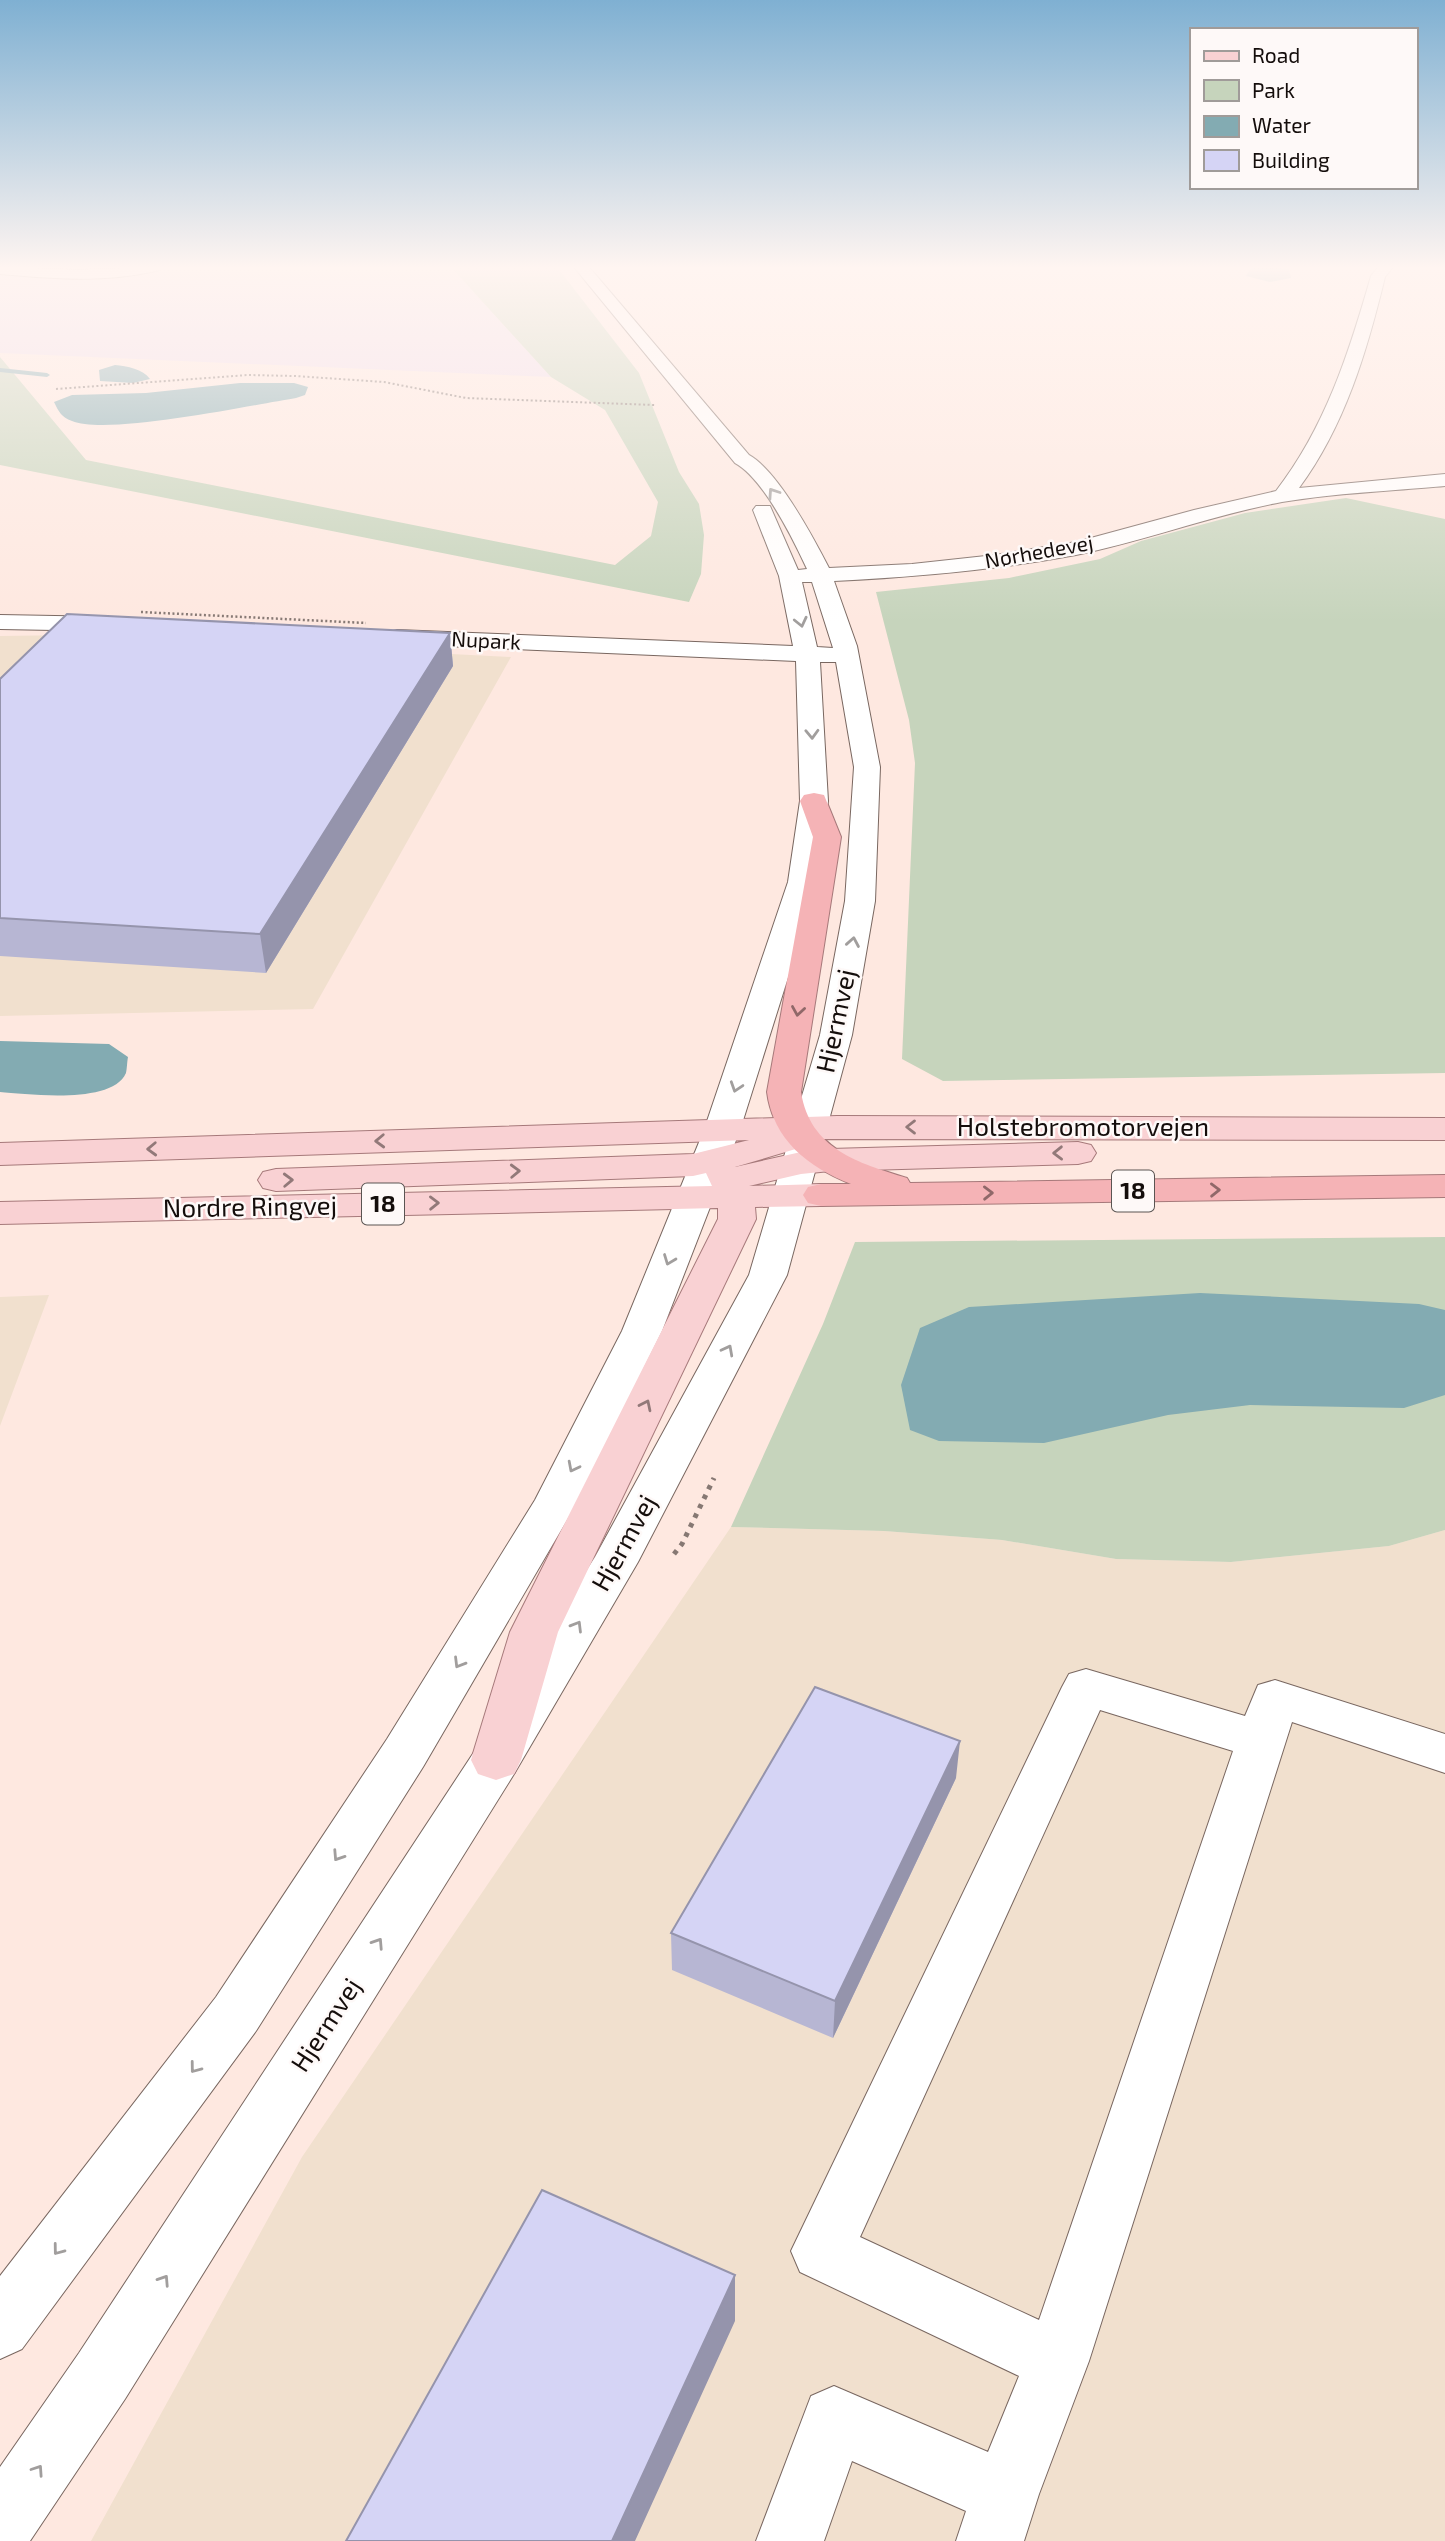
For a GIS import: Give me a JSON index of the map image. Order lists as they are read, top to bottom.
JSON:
{
  "streets": {
    "highway": ["Holstebromotorvejen", "18"],
    "main road": ["Nordre Ringvej"],
    "street": ["Nørhedevej", "Nupark", "Hjermvej"]
  },
  "crossings": [
    ["Nørhedevej", "Hjermvej"],
    ["Nupark", "Hjermvej"],
    ["Hjermvej", "Holstebromotorvejen"],
    ["Hjermvej", "Nordre Ringvej"],
    ["Holstebromotorvejen", "Nordre Ringvej"]
  ],
  "legend": [
    "Road",
    "Park",
    "Water",
    "Building"
  ]
}
